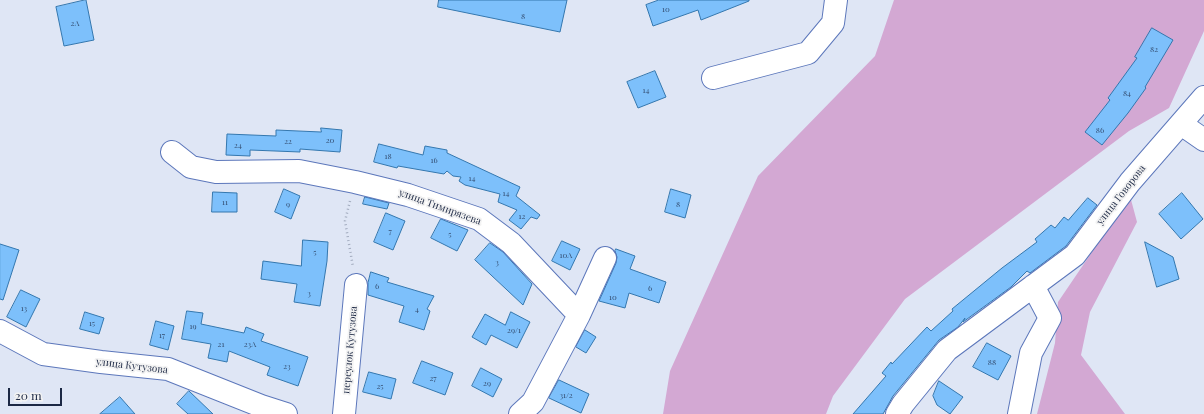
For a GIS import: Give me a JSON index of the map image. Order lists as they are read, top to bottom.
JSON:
{
  "streets": {
    "street": [
      "улица Говорова",
      "улица Тимирязева",
      "переулок Кутузова",
      "улица Кутузова"
    ]
  },
  "house_numbers": [
    "10",
    "8",
    "2А",
    "82",
    "14",
    "84",
    "86",
    "20",
    "22",
    "24",
    "18",
    "16",
    "14",
    "14",
    "11",
    "9",
    "8",
    "12",
    "7",
    "5",
    "5",
    "10А",
    "3",
    "6",
    "6",
    "3",
    "10",
    "13",
    "4",
    "15",
    "19",
    "29/1",
    "17",
    "21",
    "23А",
    "88",
    "23",
    "27",
    "29",
    "25",
    "31/2"
  ],
  "scale_bar": "20 m"
}
